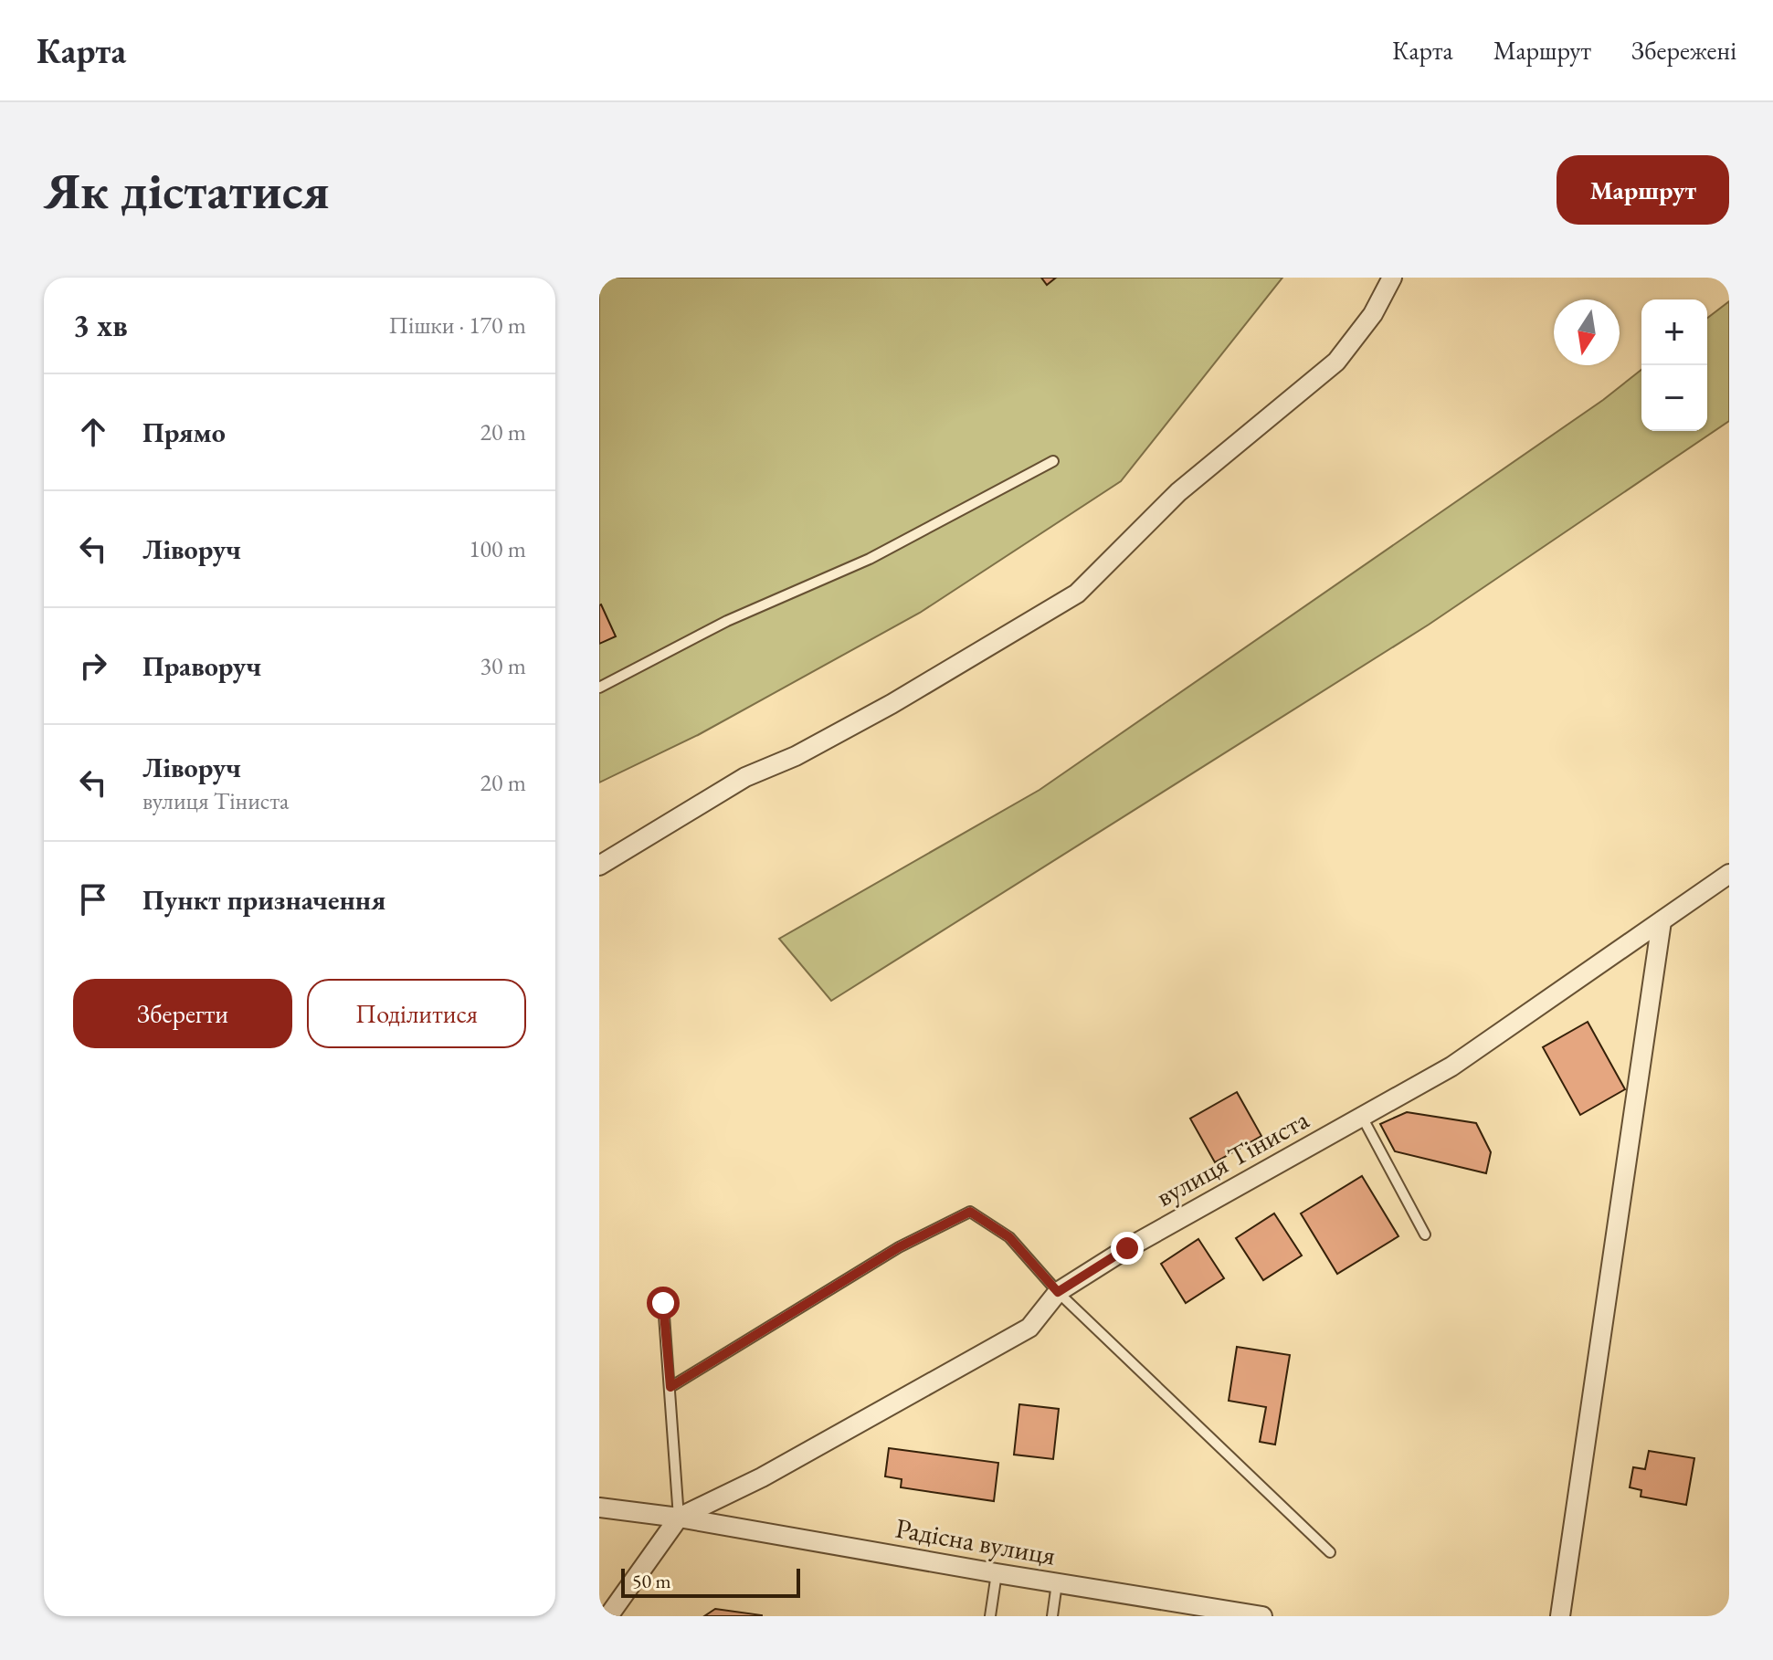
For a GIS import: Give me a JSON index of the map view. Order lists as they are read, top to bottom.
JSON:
{
  "streets": {
    "street": ["вулиця Тіниста", "Радісна вулиця"]
  },
  "crossings": [
    ["вулиця Тіниста", "Радісна вулиця"]
  ],
  "scale_bar": "50 m",
  "north": "bottom",
  "page": {
    "header": "Карта",
    "nav": ["Карта", "Маршрут", "Збережені"],
    "buttons": [
      "Маршрут",
      ["Зберегти", "Поділитися"]
    ],
    "title": "Як дістатися",
    "heading": ["3 хв", "Пішки · 170 m"],
    "map_buttons": ["+", "−"],
    "list": [
      ["Прямо", "20 m"],
      ["Ліворуч", "100 m"],
      ["Праворуч", "30 m"],
      ["Ліворуч", "вулиця Тіниста", "20 m"],
      "Пункт призначення"
    ],
    "scale": "50 m"
  }
}
